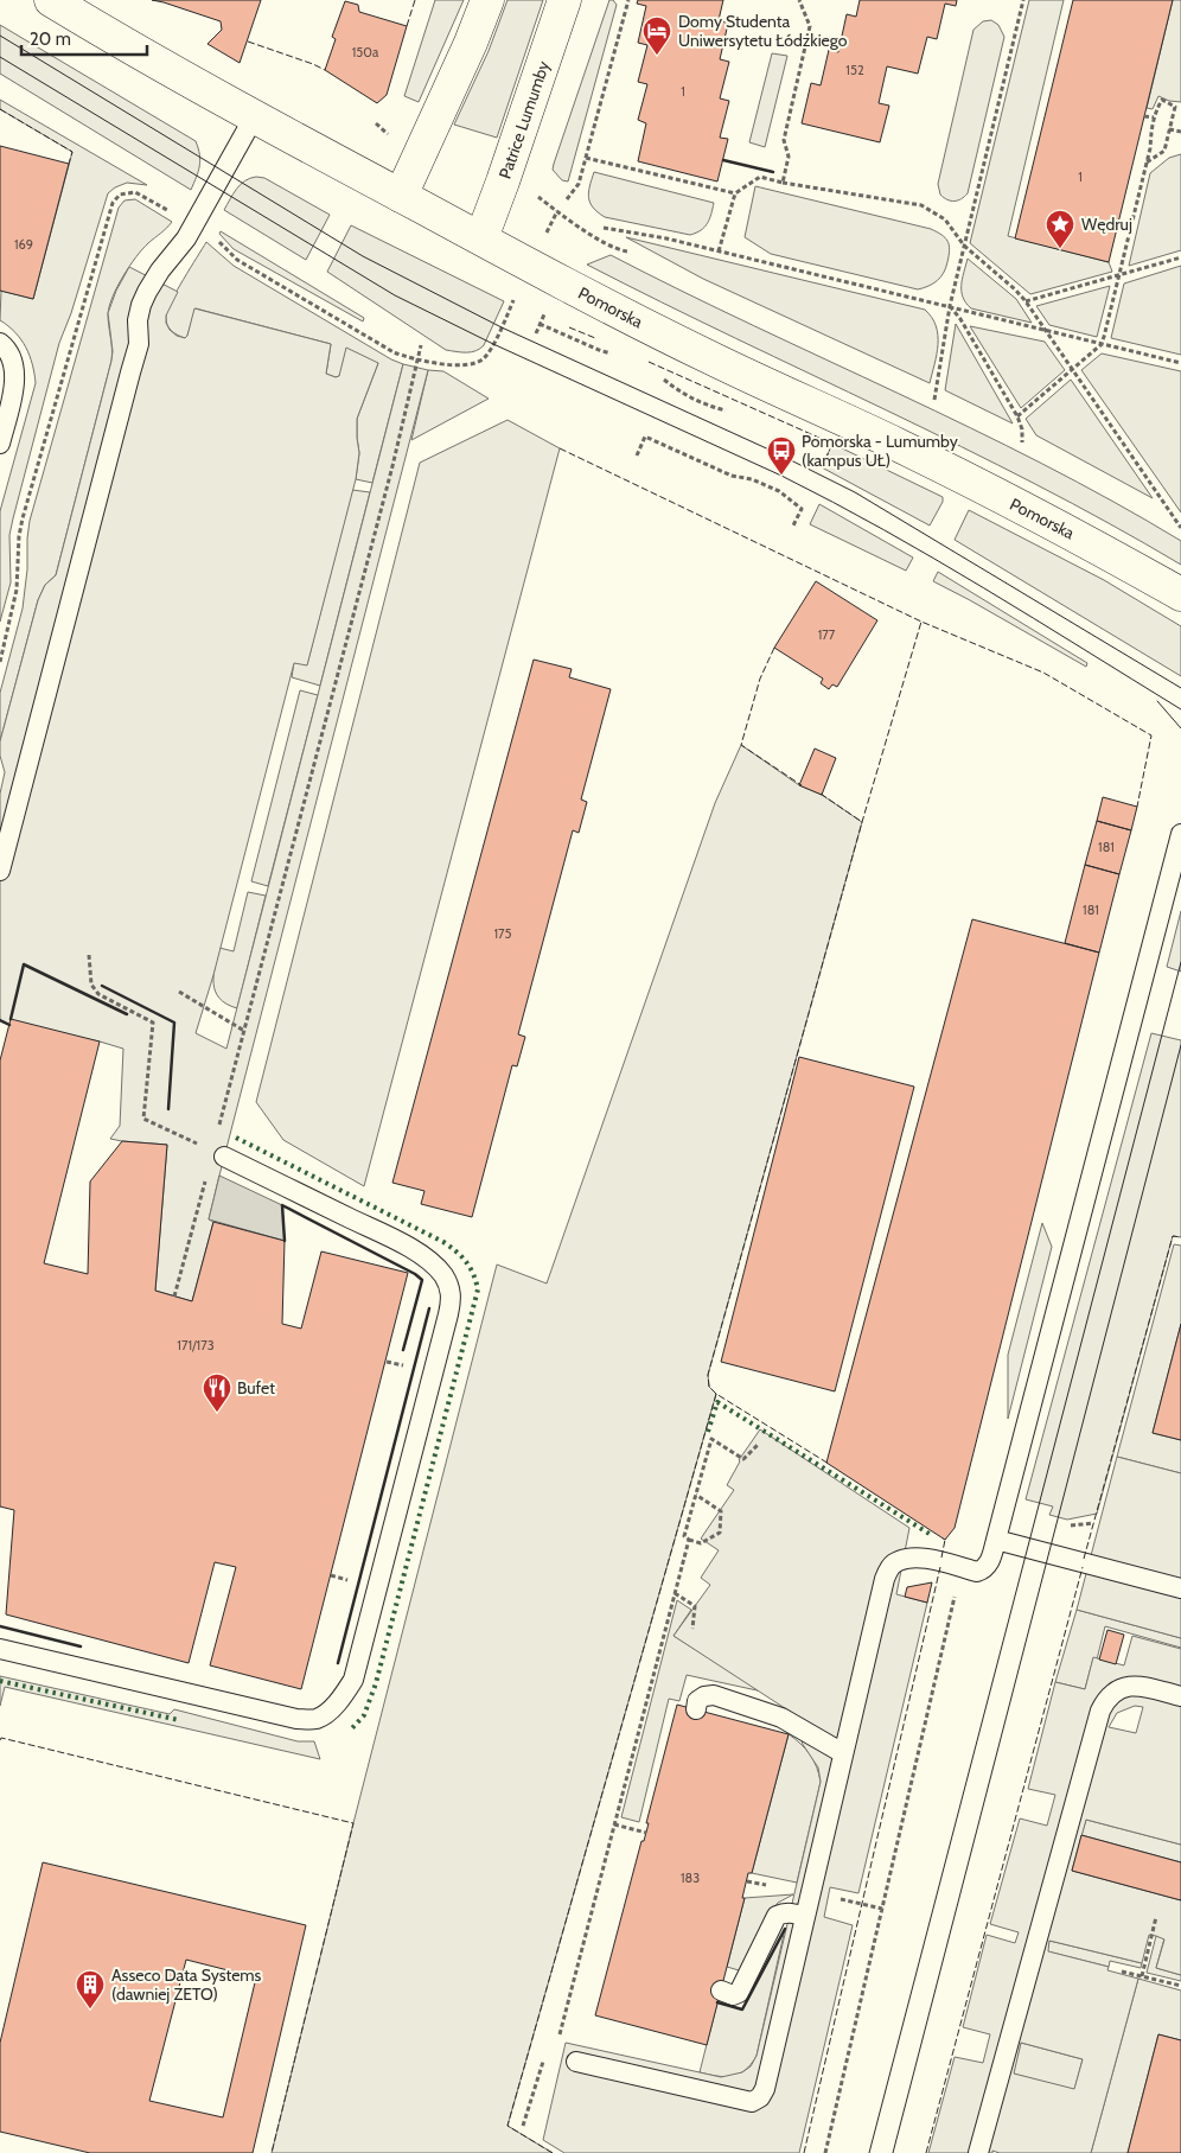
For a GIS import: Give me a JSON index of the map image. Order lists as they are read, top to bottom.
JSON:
{
  "streets": {
    "street": ["Patrice Lumumby", "Pomorska"]
  },
  "crossings": [
    ["Patrice Lumumby", "Pomorska"]
  ],
  "places": {
    "hotel": ["Domy Studenta Uniwersytetu Łódzkiego"],
    "place": ["Wędruj"],
    "bus stop": ["Pomorska - Lumumby (kampus UŁ)"],
    "restaurant": ["Bufet"],
    "building": ["Asseco Data Systems (dawniej ZETO)"]
  },
  "house_numbers": [
    "150a",
    "152",
    "1",
    "1",
    "169",
    "177",
    "181",
    "181",
    "175",
    "171/173",
    "183"
  ],
  "scale_bar": "20 m"
}
